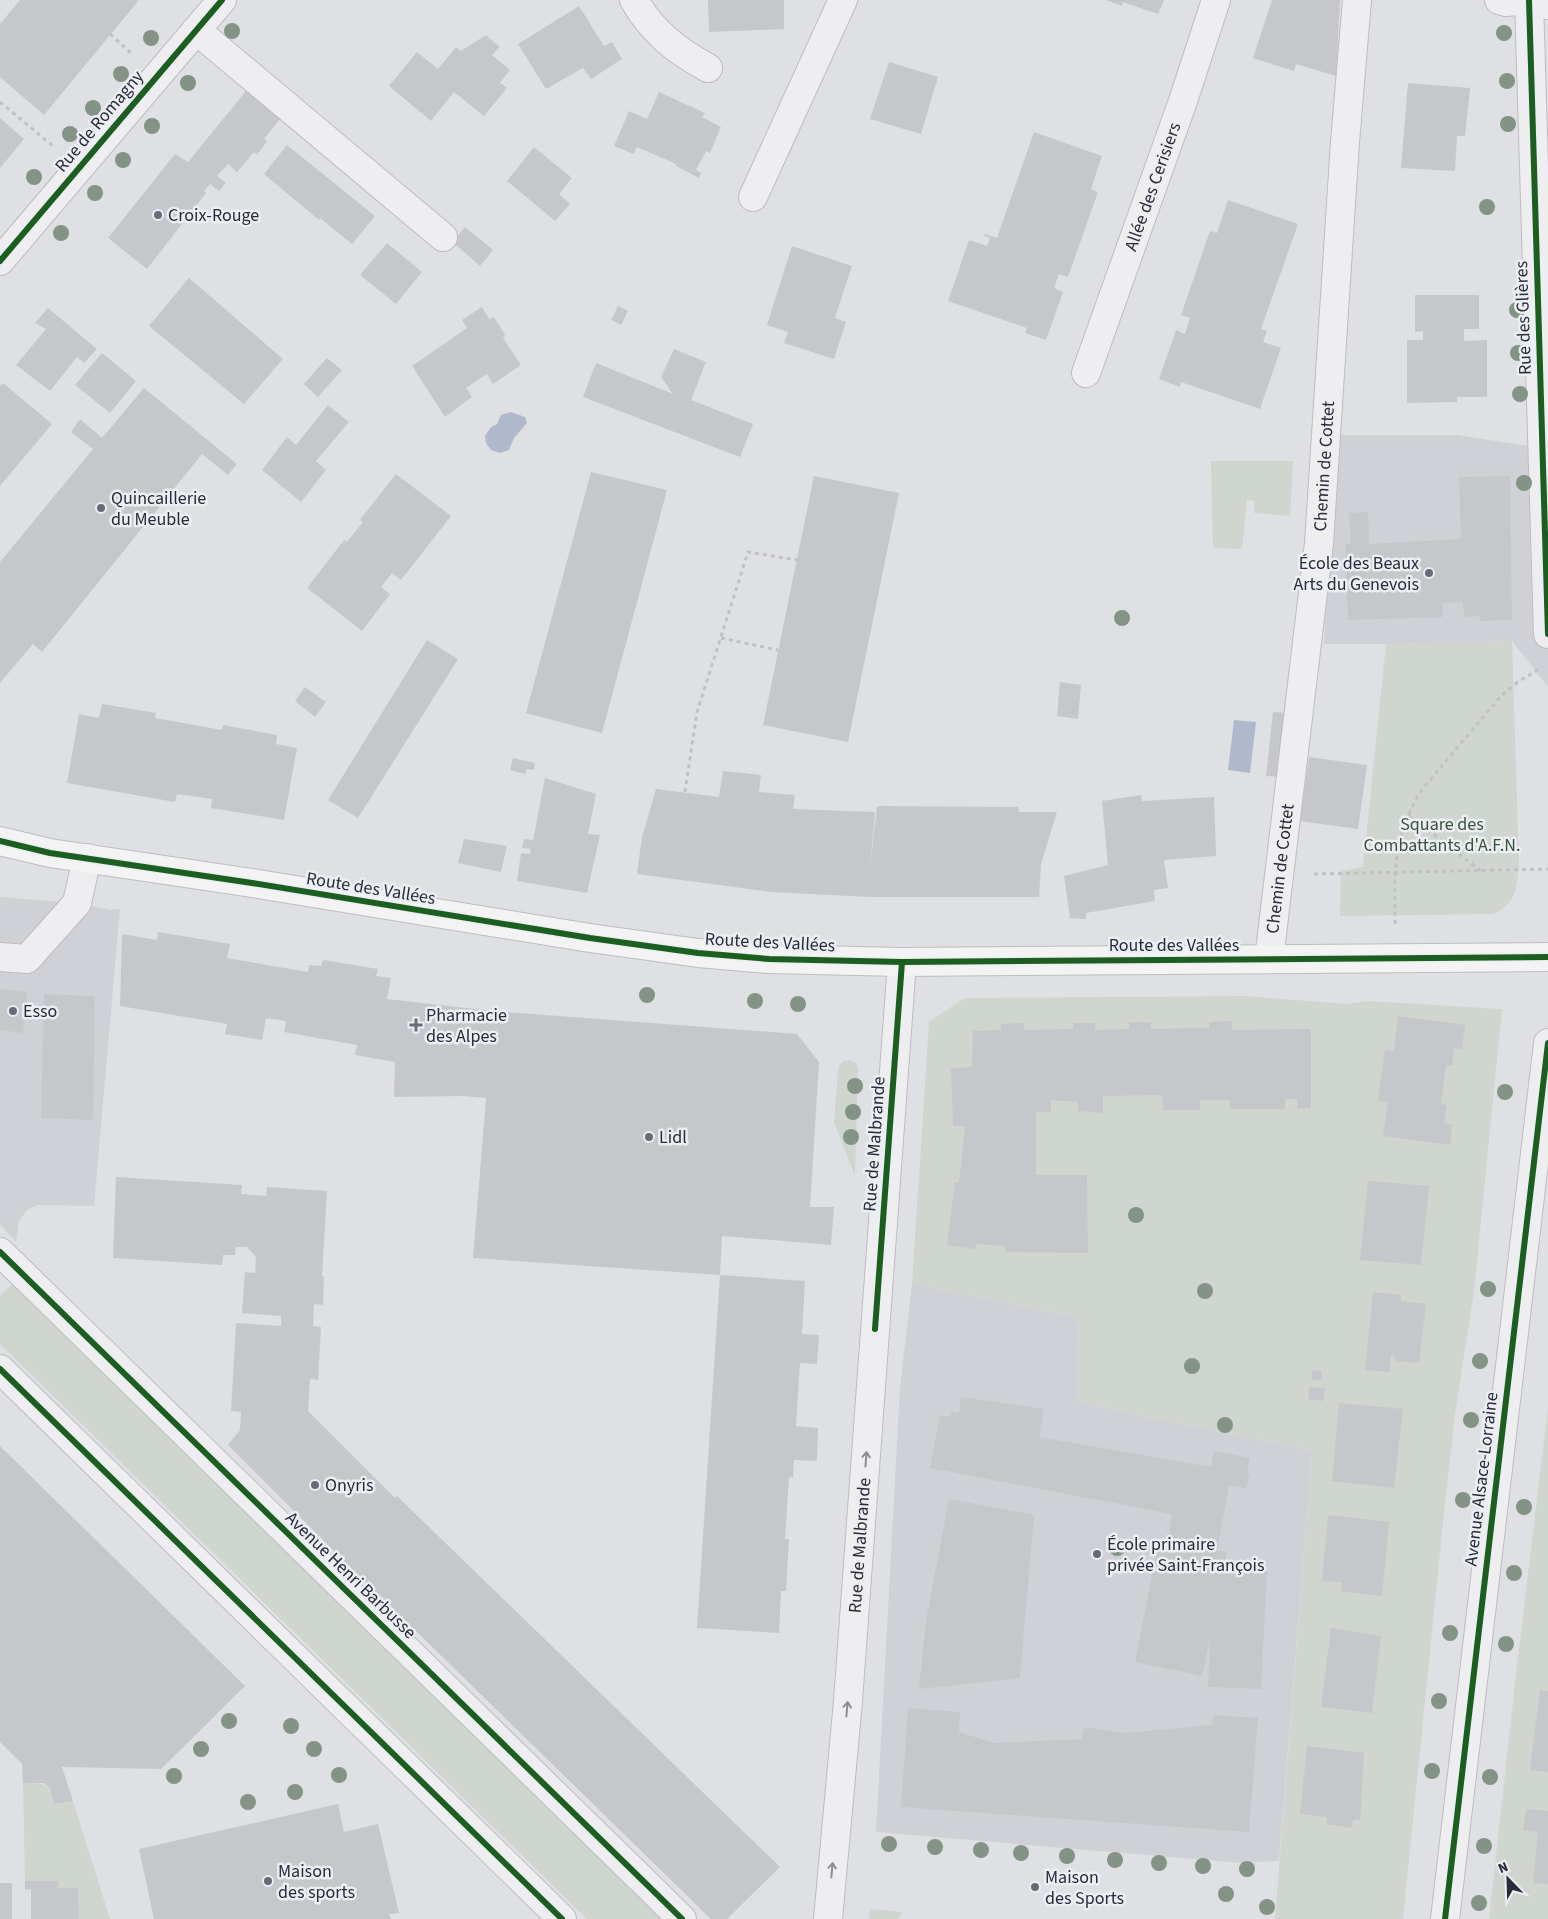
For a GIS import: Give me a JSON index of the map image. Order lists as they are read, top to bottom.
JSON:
{
  "streets": {
    "main road": ["Route des Vallées"],
    "street": [
      "Rue de Romagny",
      "Allée des Cerisiers",
      "Rue des Glières",
      "Chemin de Cottet",
      "Rue de Malbrande",
      "Avenue Alsace-Lorraine",
      "Avenue Henri Barbusse"
    ]
  },
  "crossings": [
    ["Chemin de Cottet", "Route des Vallées"],
    ["Route des Vallées", "Rue de Malbrande"]
  ],
  "one_way": ["Rue de Malbrande"],
  "parks": ["Square des Combattants d'A.F.N."],
  "places": {
    "other": [
      "Croix-Rouge",
      "Quincaillerie du Meuble",
      "École des Beaux Arts du Genevois",
      "Esso",
      "Lidl",
      "Onyris",
      "École primaire privée Saint-François",
      "Maison des sports",
      "Maison des Sports"
    ],
    "health": ["Pharmacie des Alpes"]
  },
  "north": "top left"
}
